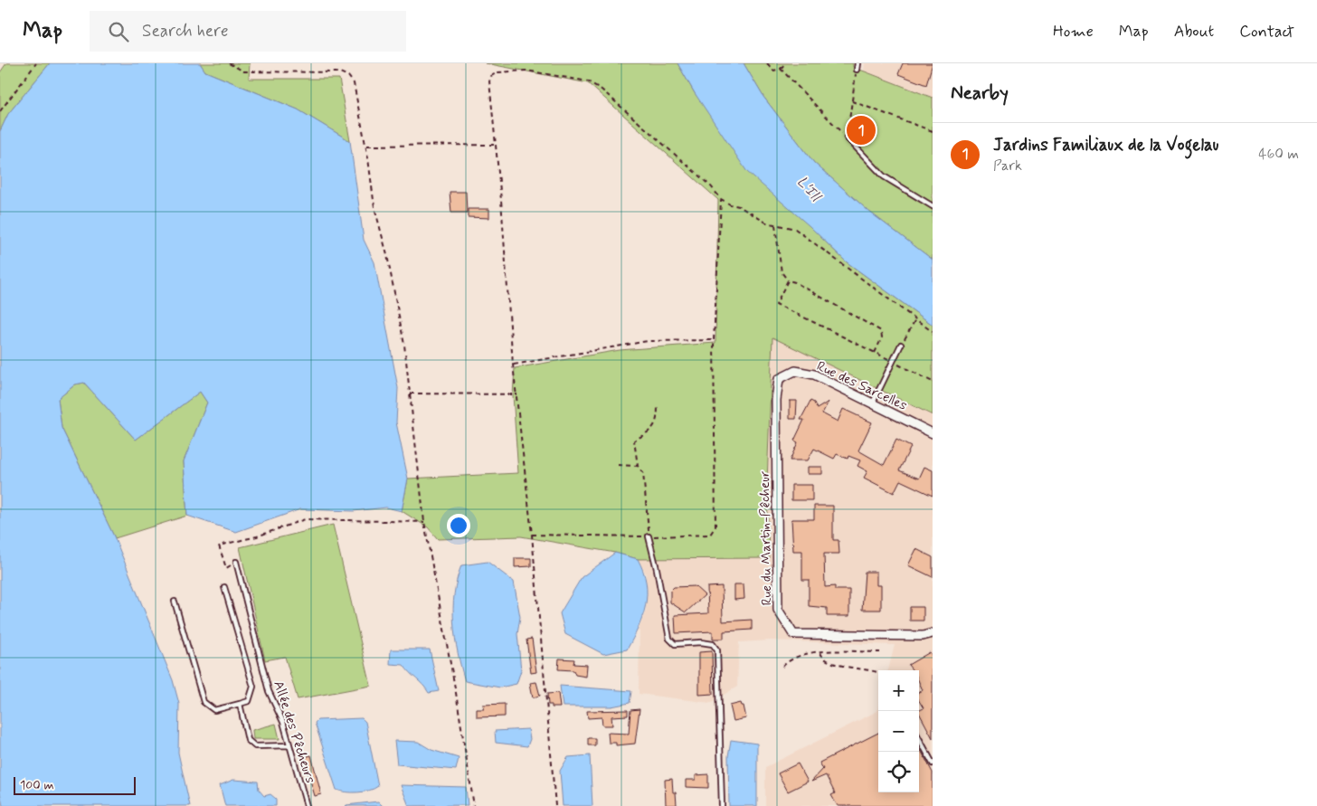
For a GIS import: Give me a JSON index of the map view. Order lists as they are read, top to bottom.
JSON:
{
  "streets": {
    "street": ["Rue des Sarcelles", "Rue du Martin-Pêcheur"],
    "lane": ["Allée des Pêcheurs"]
  },
  "crossings": [
    ["Rue des Sarcelles", "Rue du Martin-Pêcheur"]
  ],
  "water": ["L'Ill"],
  "scale_bar": "100 m",
  "page": {
    "header": "Map",
    "search": "Search here",
    "nav": [
      "Home",
      "Map",
      "About",
      "Contact"
    ],
    "heading": "Nearby",
    "pins": "1",
    "list": [
      {
        "mark": "1",
        "name": "Jardins Familiaux de la Vogelau",
        "note": "Park",
        "value": "460 m"
      }
    ],
    "map_buttons": ["+", "−"],
    "scale": "100 m"
  }
}
